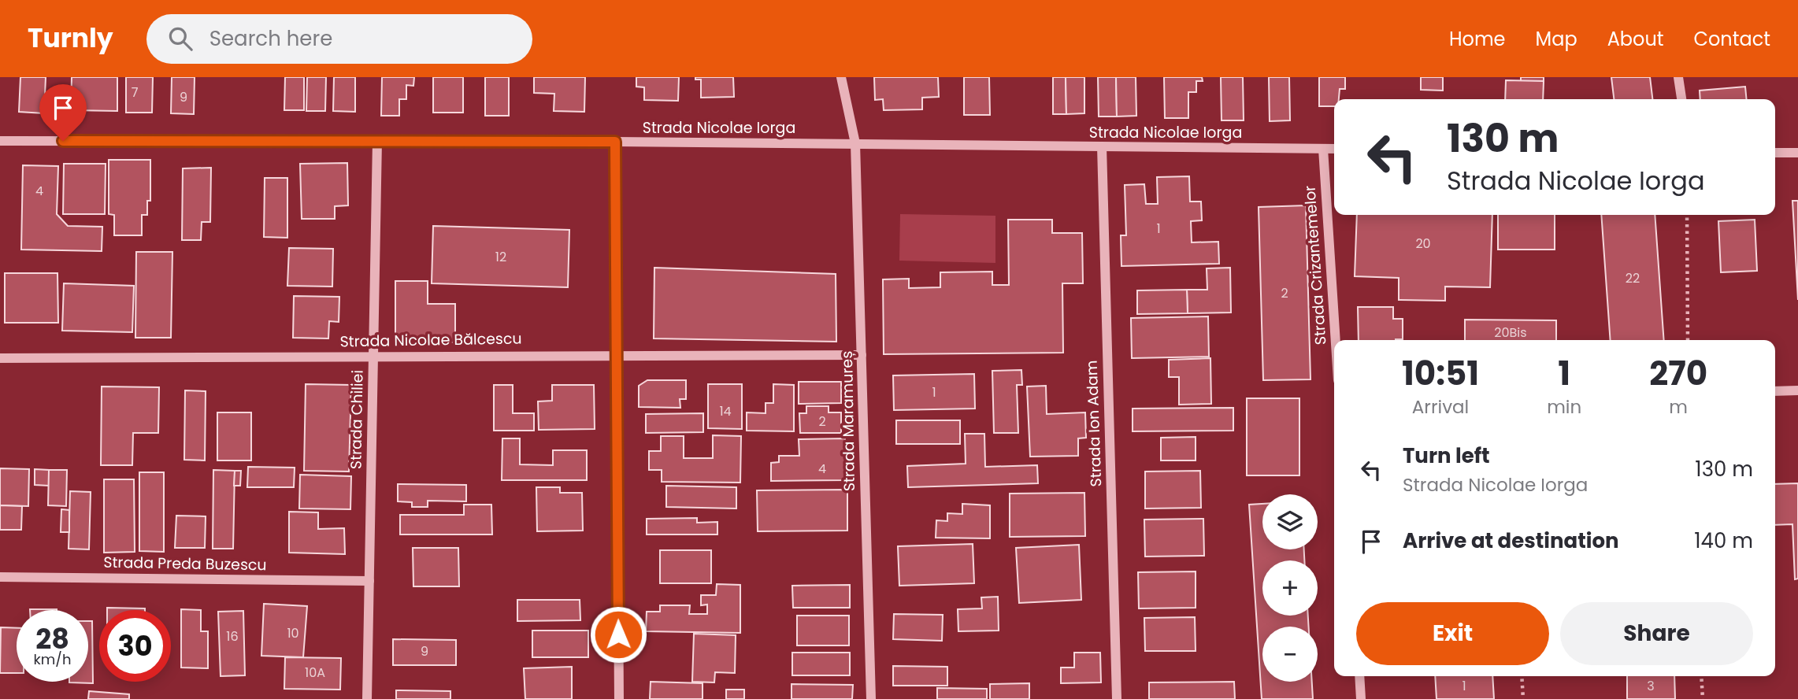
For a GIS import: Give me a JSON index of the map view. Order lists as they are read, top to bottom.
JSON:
{
  "streets": {
    "street": [
      "Strada Nicolae Iorga",
      "Strada Crizantemelor",
      "Strada Nicolae Bălcescu",
      "Strada Chiliei",
      "Strada Maramureș",
      "Strada Ion Adam",
      "Strada Preda Buzescu"
    ]
  },
  "crossings": [
    ["Strada Nicolae Iorga", "Strada Crizantemelor"],
    ["Strada Nicolae Iorga", "Strada Chiliei"],
    ["Strada Nicolae Iorga", "Strada Maramureș"],
    ["Strada Nicolae Iorga", "Strada Ion Adam"],
    ["Strada Nicolae Bălcescu", "Strada Chiliei"],
    ["Strada Nicolae Bălcescu", "Strada Maramureș"],
    ["Strada Chiliei", "Strada Preda Buzescu"]
  ],
  "house_numbers": [
    "7",
    "9",
    "4",
    "1",
    "20",
    "12",
    "22",
    "2",
    "20Bis",
    "1",
    "14",
    "2",
    "4",
    "10",
    "16",
    "9",
    "10A",
    "1",
    "3"
  ],
  "page": {
    "header": "Turnly",
    "search": "Search here",
    "nav": [
      "Home",
      "Map",
      "About",
      "Contact"
    ],
    "turn": ["130 m", "Strada Nicolae Iorga"],
    "eta": [
      "10:51",
      "Arrival",
      "1",
      "min",
      "270",
      "m"
    ],
    "list": [
      {
        "name": "Turn left",
        "note": "Strada Nicolae Iorga",
        "value": "130 m"
      },
      {
        "name": "Arrive at destination",
        "value": "140 m"
      }
    ],
    "map_buttons": ["+", "−"],
    "buttons": ["Exit", "Share"],
    "speed": "28 km/h",
    "limit": "30"
  }
}
